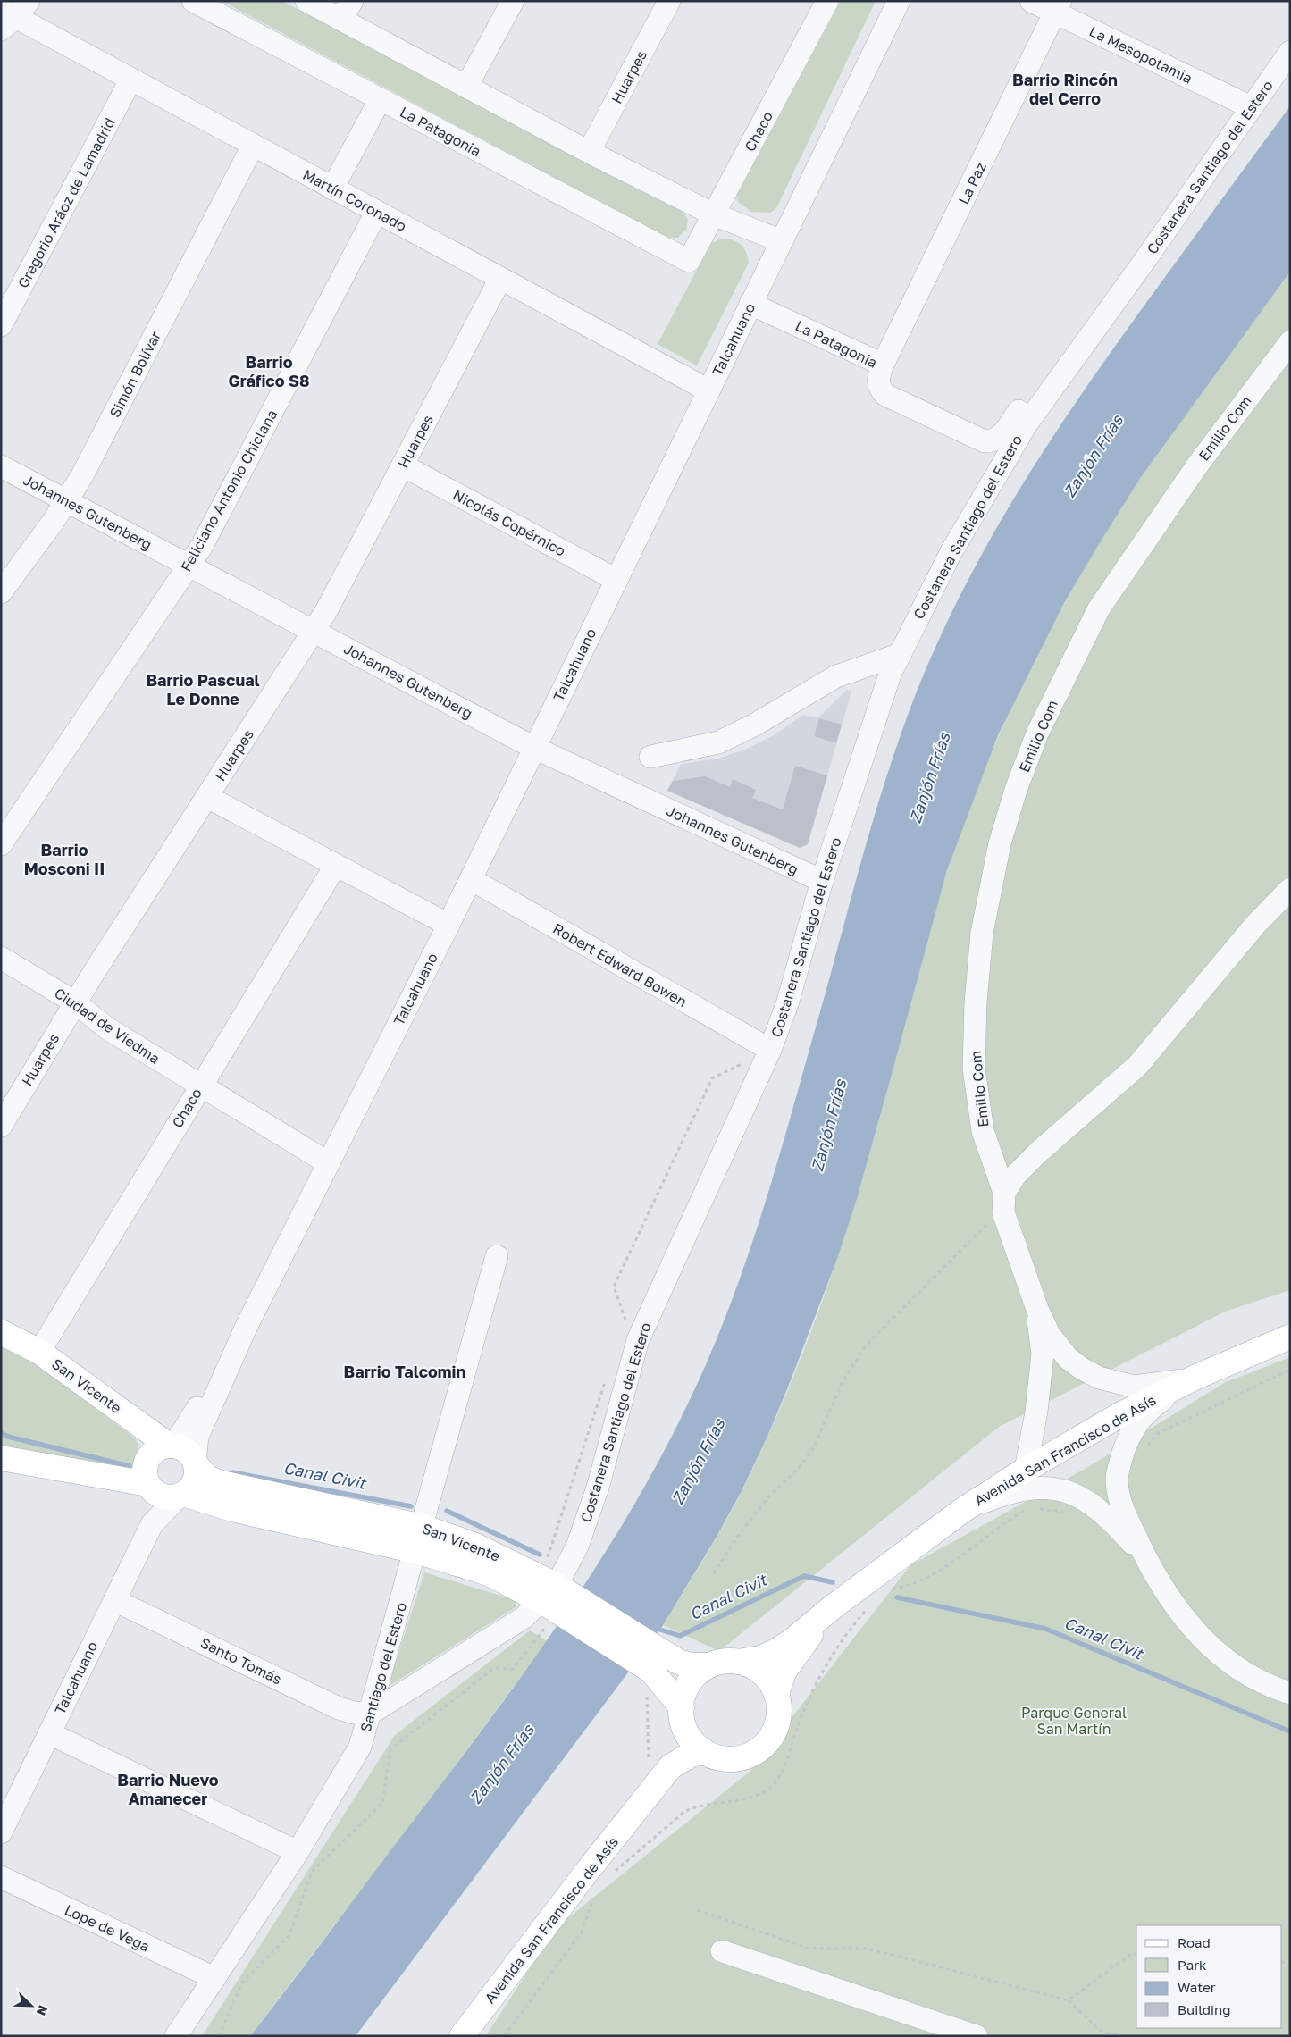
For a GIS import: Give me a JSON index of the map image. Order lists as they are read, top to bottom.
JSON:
{
  "streets": {
    "main road": ["San Vicente", "Avenida San Francisco de Asís"],
    "street": [
      "La Mesopotamia",
      "Huarpes",
      "La Patagonia",
      "Chaco",
      "Costanera Santiago del Estero",
      "La Paz",
      "Martín Coronado",
      "Gregorio Aráoz de Lamadrid",
      "Talcahuano",
      "Simón Bolívar",
      "Emilio Com",
      "Feliciano Antonio Chiclana",
      "Johannes Gutenberg",
      "Nicolás Copérnico",
      "Robert Edward Bowen",
      "Ciudad de Viedma",
      "Santo Tomás",
      "Santiago del Estero",
      "Lope de Vega"
    ]
  },
  "crossings": [
    ["La Mesopotamia", "Costanera Santiago del Estero"],
    ["La Mesopotamia", "La Paz"],
    ["Huarpes", "Martín Coronado"],
    ["Huarpes", "Johannes Gutenberg"],
    ["Huarpes", "Nicolás Copérnico"],
    ["Huarpes", "Ciudad de Viedma"],
    ["La Patagonia", "Chaco"],
    ["La Patagonia", "Costanera Santiago del Estero"],
    ["La Patagonia", "La Paz"],
    ["La Patagonia", "Talcahuano"],
    ["Chaco", "Ciudad de Viedma"],
    ["Chaco", "San Vicente"],
    ["Costanera Santiago del Estero", "Johannes Gutenberg"],
    ["Costanera Santiago del Estero", "Robert Edward Bowen"],
    ["Costanera Santiago del Estero", "San Vicente"],
    ["Costanera Santiago del Estero", "Santo Tomás"],
    ["Costanera Santiago del Estero", "Santiago del Estero"],
    ["Martín Coronado", "Gregorio Aráoz de Lamadrid"],
    ["Martín Coronado", "Talcahuano"],
    ["Martín Coronado", "Simón Bolívar"],
    ["Martín Coronado", "Feliciano Antonio Chiclana"],
    ["Talcahuano", "Johannes Gutenberg"],
    ["Talcahuano", "Nicolás Copérnico"],
    ["Talcahuano", "Robert Edward Bowen"],
    ["Talcahuano", "Ciudad de Viedma"],
    ["Talcahuano", "San Vicente"],
    ["Talcahuano", "Santo Tomás"],
    ["Simón Bolívar", "Johannes Gutenberg"],
    ["Feliciano Antonio Chiclana", "Johannes Gutenberg"],
    ["San Vicente", "Avenida San Francisco de Asís"],
    ["San Vicente", "Santiago del Estero"],
    ["Santo Tomás", "Santiago del Estero"],
    ["Santiago del Estero", "Lope de Vega"]
  ],
  "districts": [
    "Barrio Rincón del Cerro",
    "Barrio Gráfico S8",
    "Barrio Pascual Le Donne",
    "Barrio Mosconi II",
    "Barrio Talcomin",
    "Barrio Nuevo Amanecer"
  ],
  "water": ["Zanjón Frías", "Canal Civit"],
  "parks": ["Parque General San Martín"],
  "legend": [
    "Road",
    "Park",
    "Water",
    "Building"
  ],
  "north": "bottom right"
}
